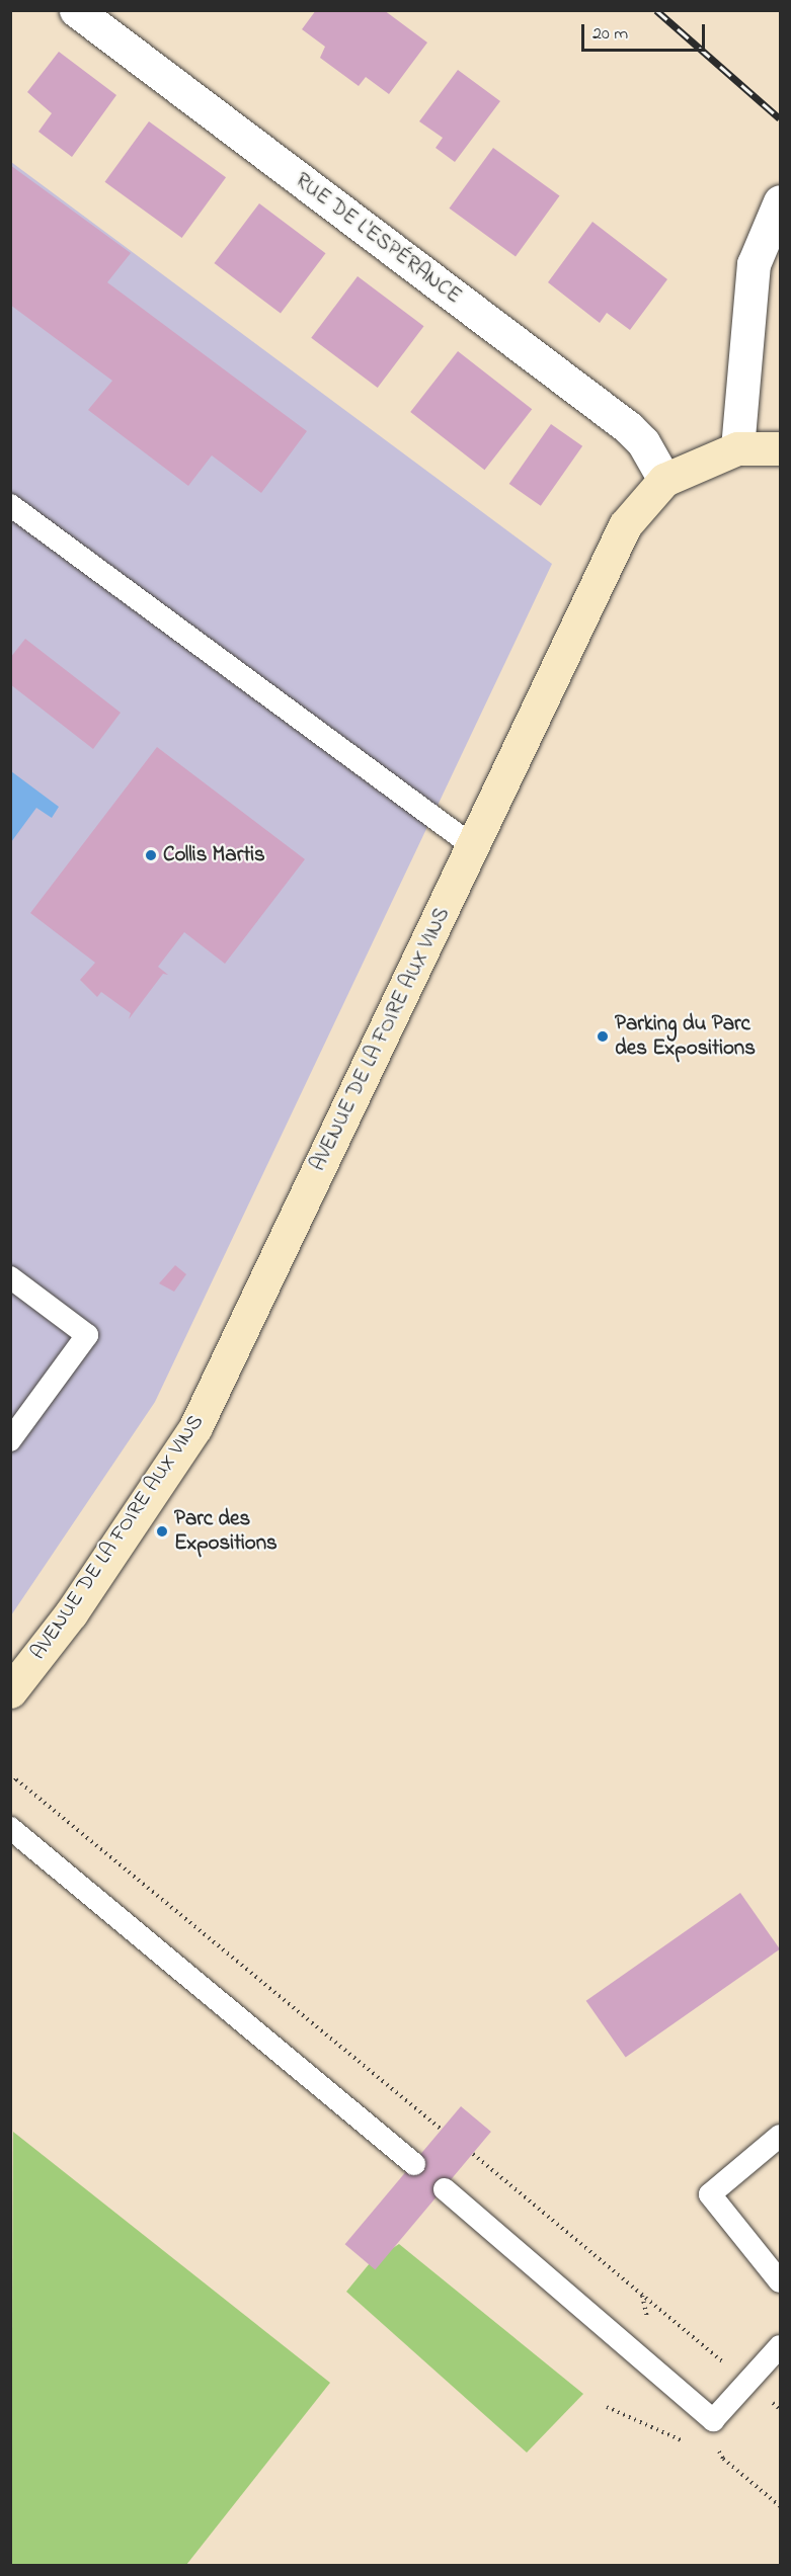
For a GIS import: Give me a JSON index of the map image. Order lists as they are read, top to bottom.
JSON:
{
  "streets": {
    "street": ["RUE DE L'ESPÉRANCE", "AVENUE DE LA FOIRE AUX VINS"]
  },
  "crossings": [
    ["RUE DE L'ESPÉRANCE", "AVENUE DE LA FOIRE AUX VINS"]
  ],
  "places": ["Collis Martis", "Parking du Parc des Expositions", "Parc des Expositions"],
  "scale_bar": "20 m"
}
